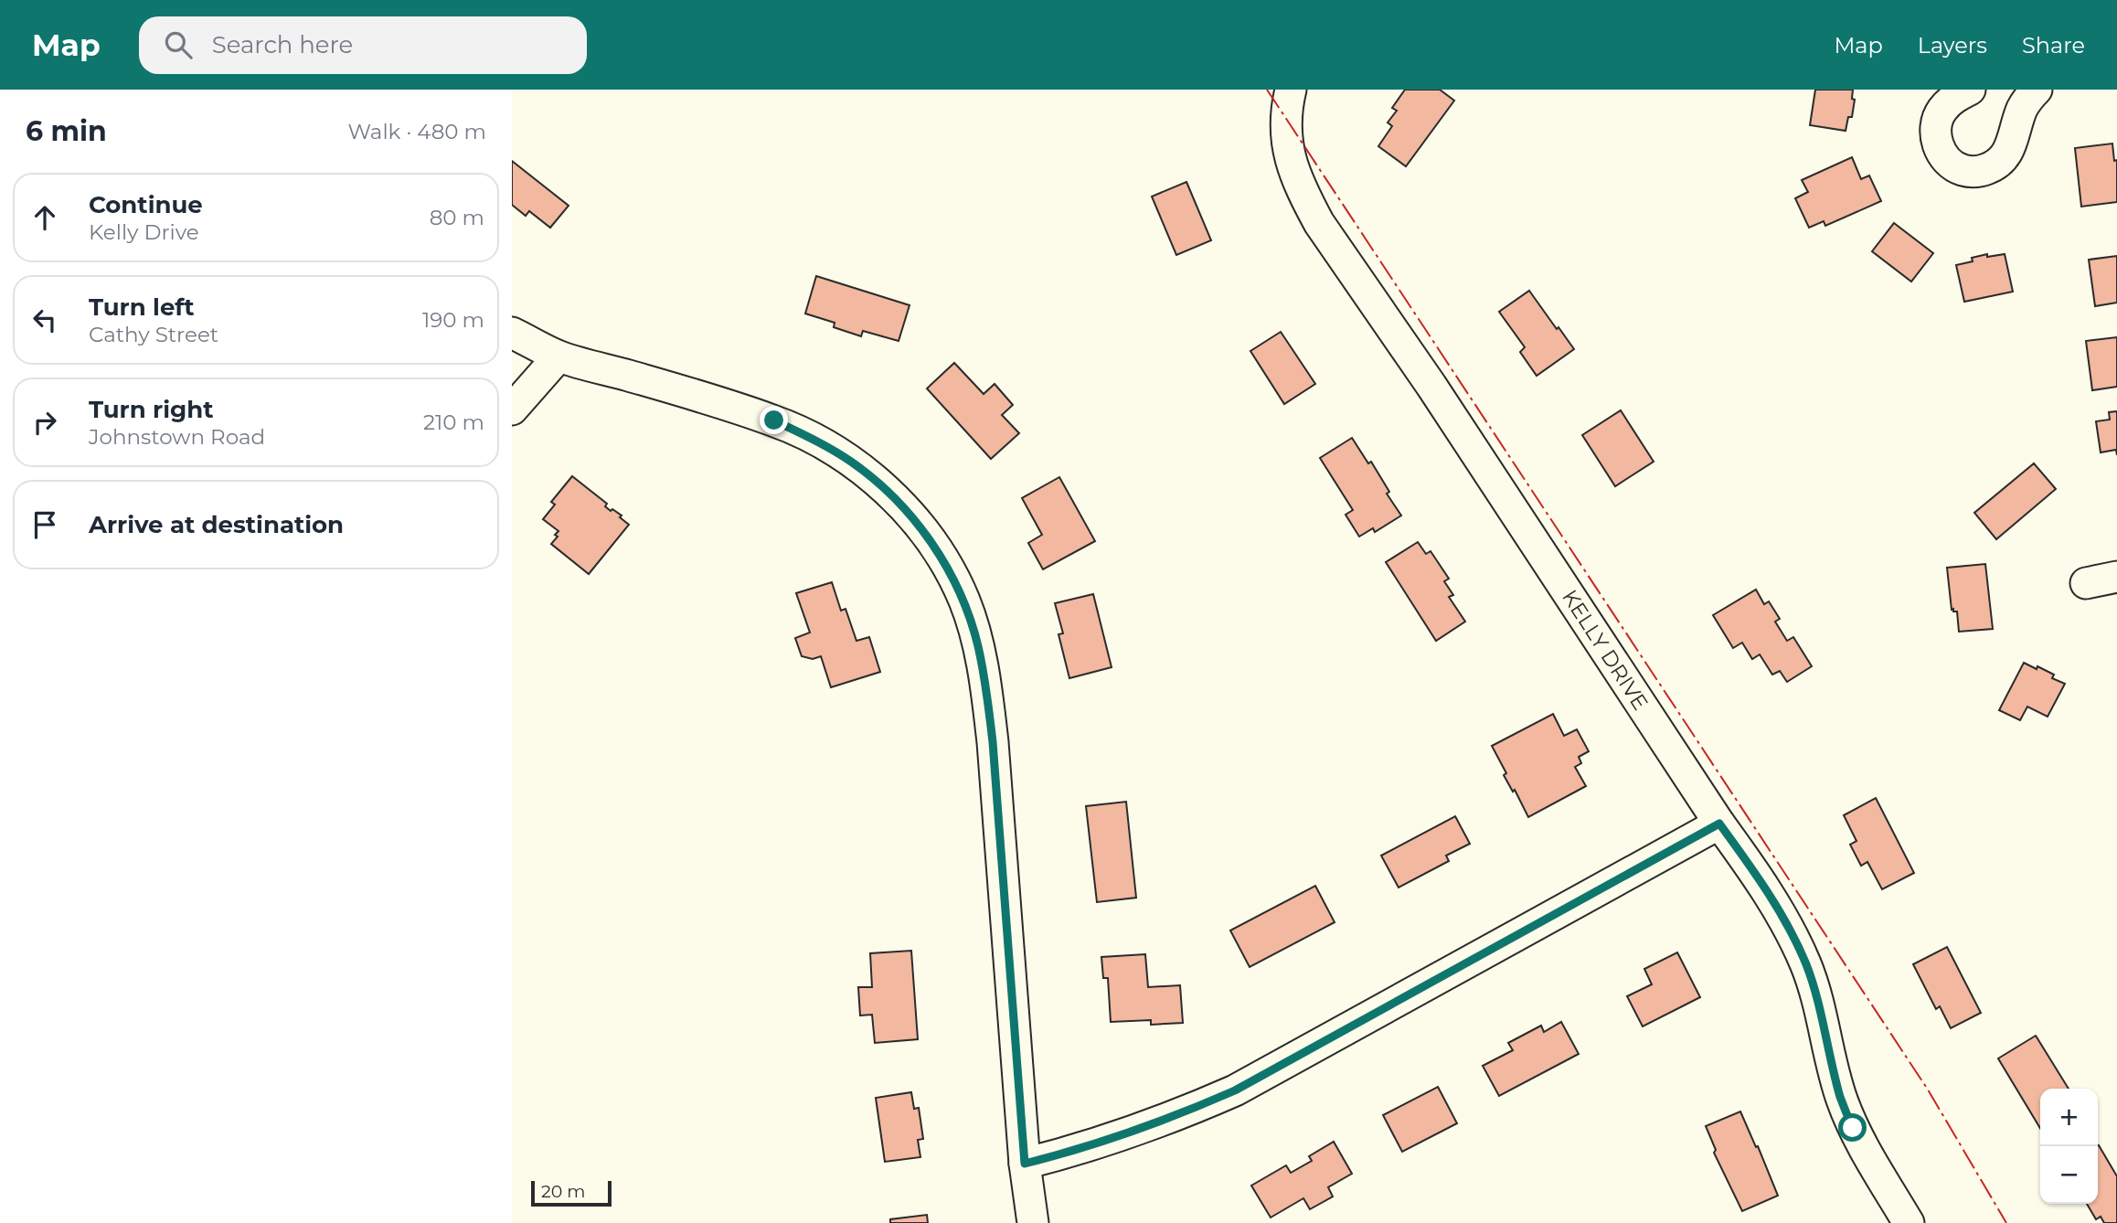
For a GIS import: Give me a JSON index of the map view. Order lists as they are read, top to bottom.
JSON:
{
  "streets": {
    "street": ["KELLY DRIVE"]
  },
  "scale_bar": "20 m",
  "page": {
    "header": "Map",
    "search": "Search here",
    "nav": ["Map", "Layers", "Share"],
    "heading": ["6 min", "Walk · 480 m"],
    "list": [
      ["Continue", "Kelly Drive", "80 m"],
      ["Turn left", "Cathy Street", "190 m"],
      ["Turn right", "Johnstown Road", "210 m"],
      "Arrive at destination"
    ],
    "map_buttons": ["+", "−"],
    "scale": "20 m"
  }
}
